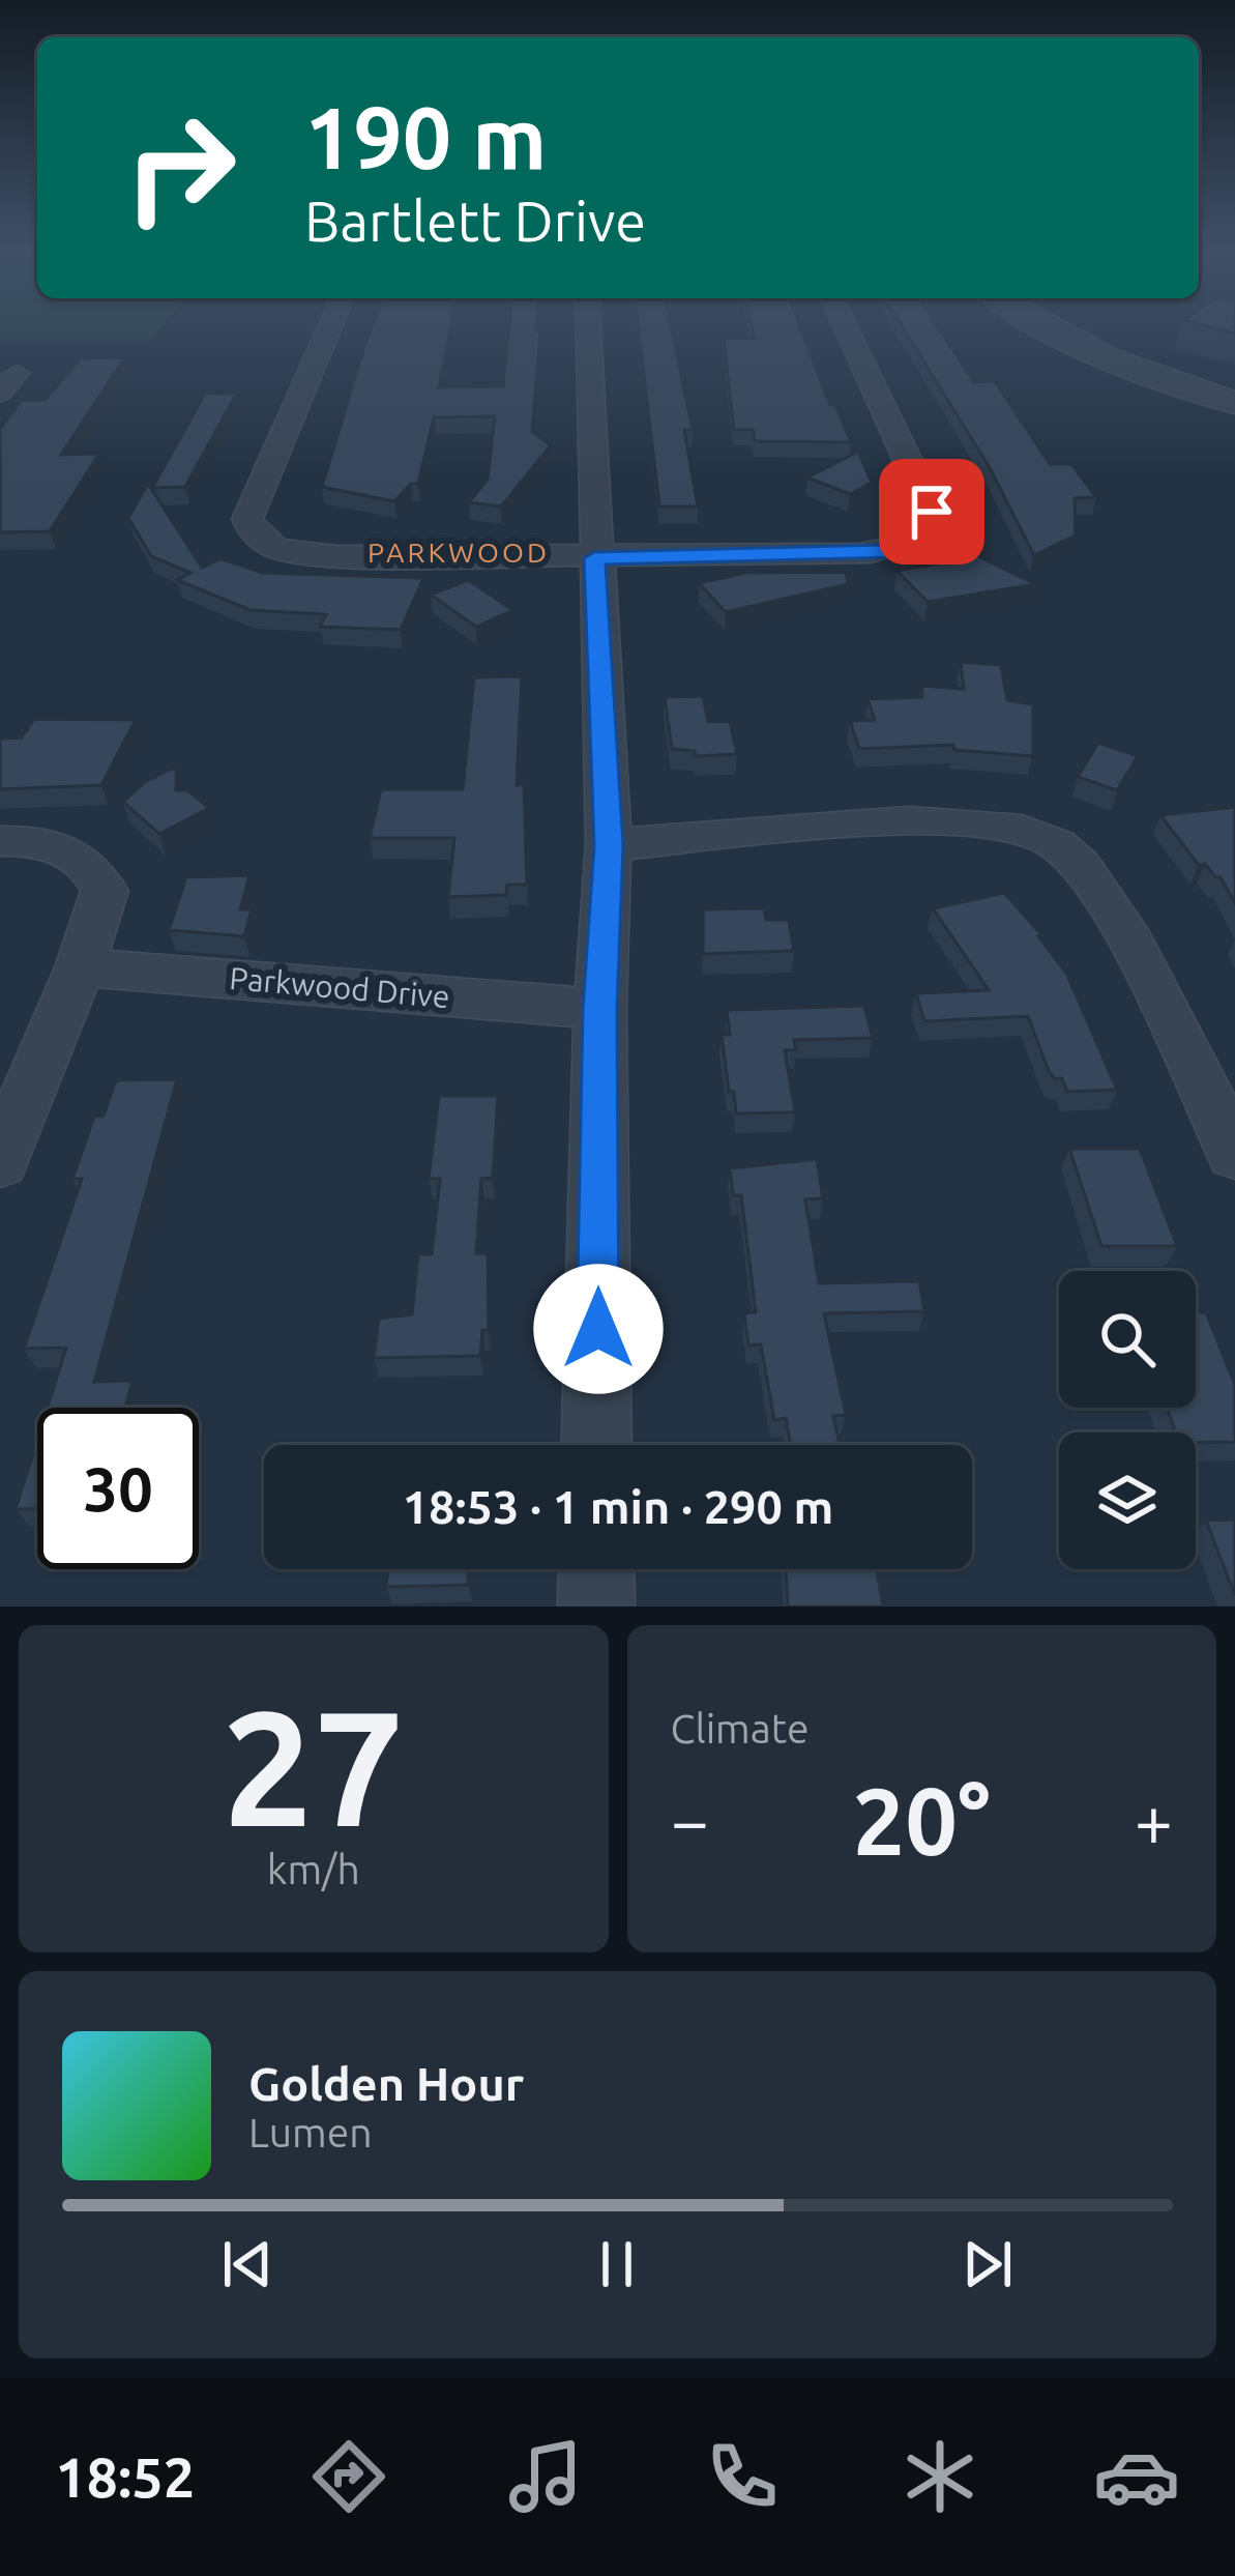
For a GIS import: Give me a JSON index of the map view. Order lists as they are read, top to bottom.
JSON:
{
  "streets": {
    "street": ["Parkwood Drive"]
  },
  "districts": ["PARKWOOD"],
  "page": {
    "turn": ["190 m", "Bartlett Drive"],
    "limit": "30",
    "trip": "18:53 · 1 min · 290 m",
    "tile": [
      ["27", "km/h"],
      "Climate"
    ],
    "heat": ["−", "20°", "+"],
    "song": ["Golden Hour", "Lumen"],
    "tabs": "18:52"
  }
}
